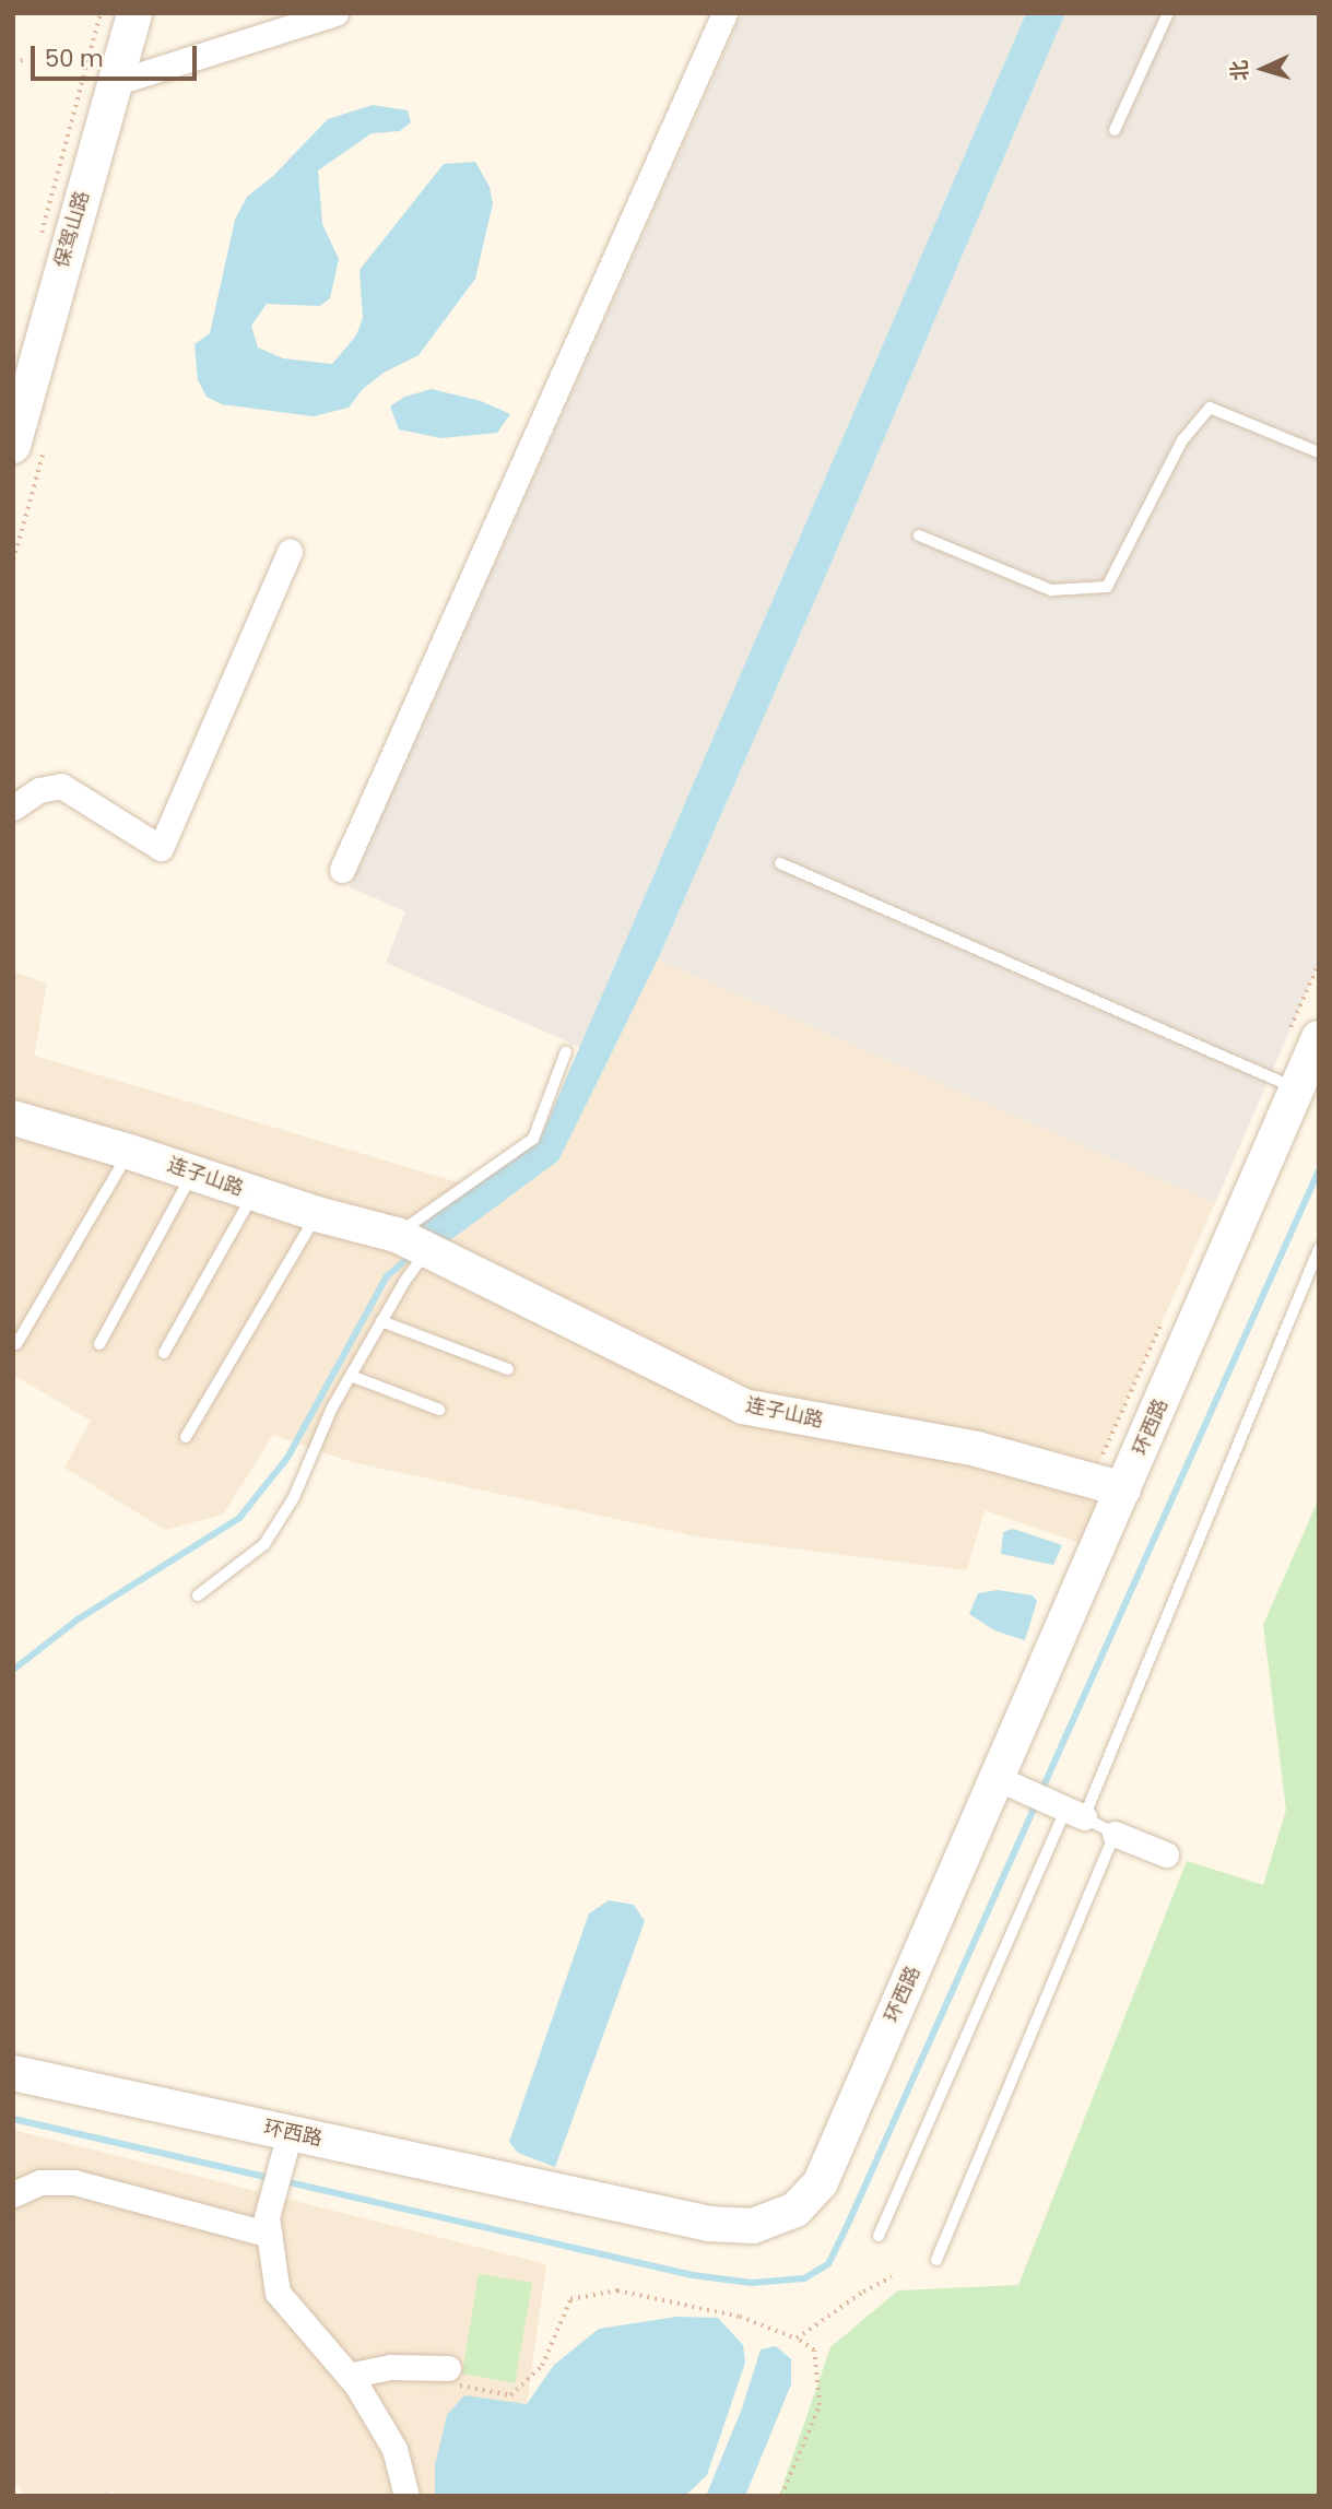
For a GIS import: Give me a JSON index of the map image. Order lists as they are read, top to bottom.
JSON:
{
  "streets": {
    "street": ["保驾山路", "连子山路", "环西路"]
  },
  "crossings": [
    ["连子山路", "环西路"]
  ],
  "scale_bar": "50 m",
  "north": "left"
}
